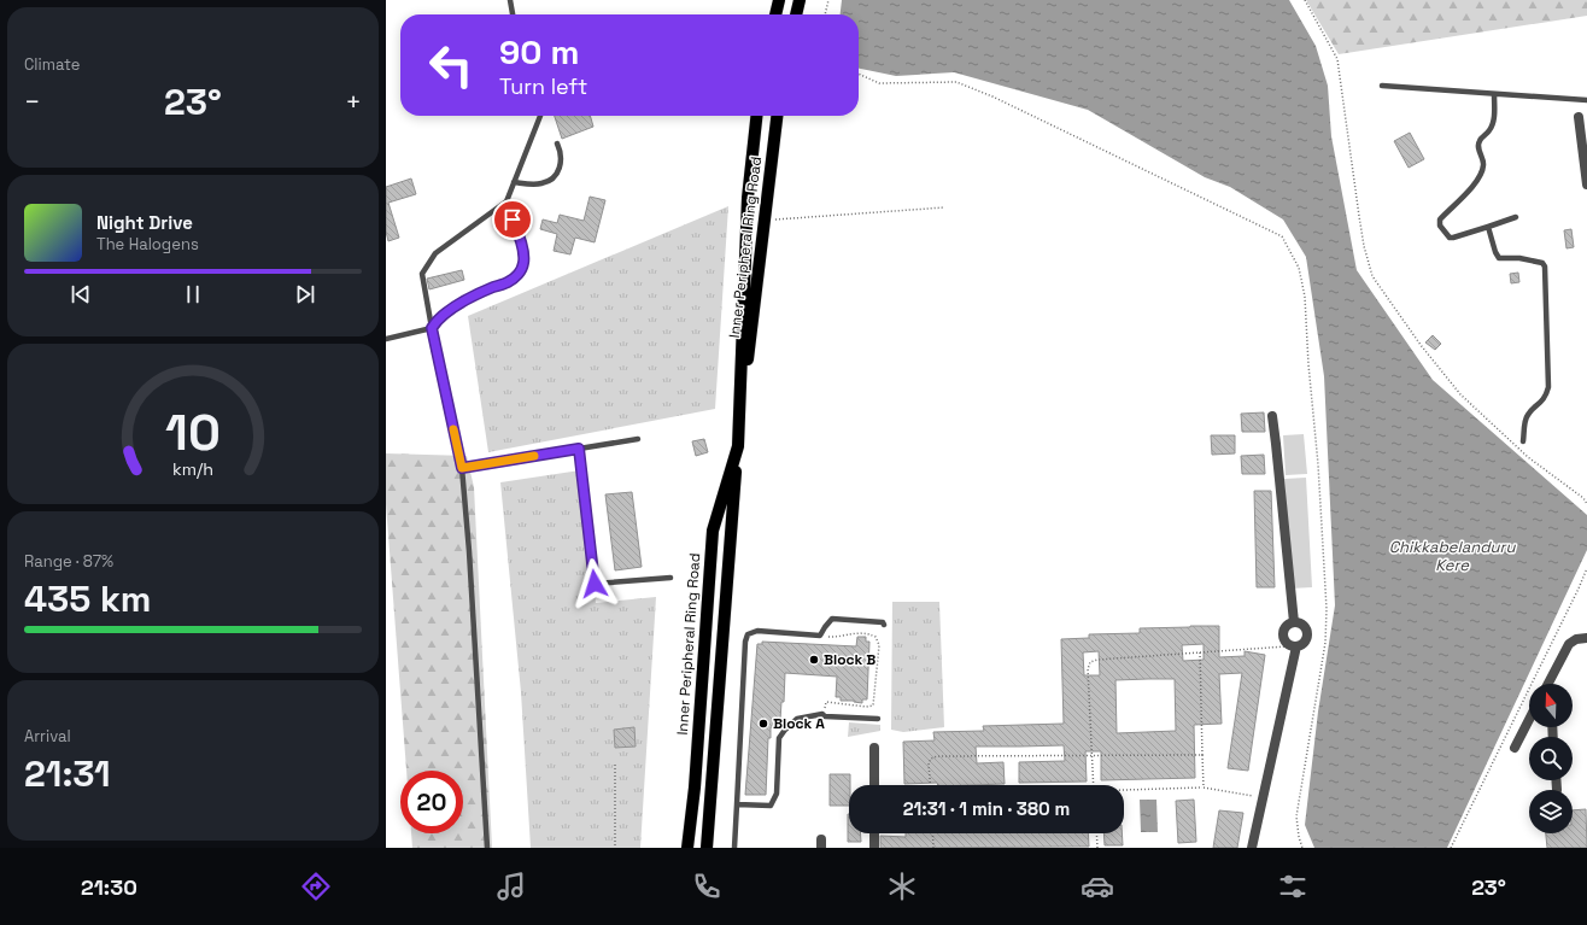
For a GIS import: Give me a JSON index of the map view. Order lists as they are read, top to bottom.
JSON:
{
  "streets": {
    "main road": ["Inner Peripheral Ring Road"]
  },
  "water": ["Chikkabelanduru Kere"],
  "places": ["Block B", "Block A"],
  "north": "top",
  "page": {
    "tile": [
      "Climate",
      ["Range · 87%", "435 km"],
      ["Arrival", "21:31"]
    ],
    "turn": ["90 m", "Turn left"],
    "heat": ["−", "23°", "+"],
    "song": ["Night Drive", "The Halogens"],
    "limit": "20",
    "trip": "21:31 · 1 min · 380 m",
    "tabs": ["21:30", "23°"],
    "gauge": ["10", "km/h"]
  }
}
